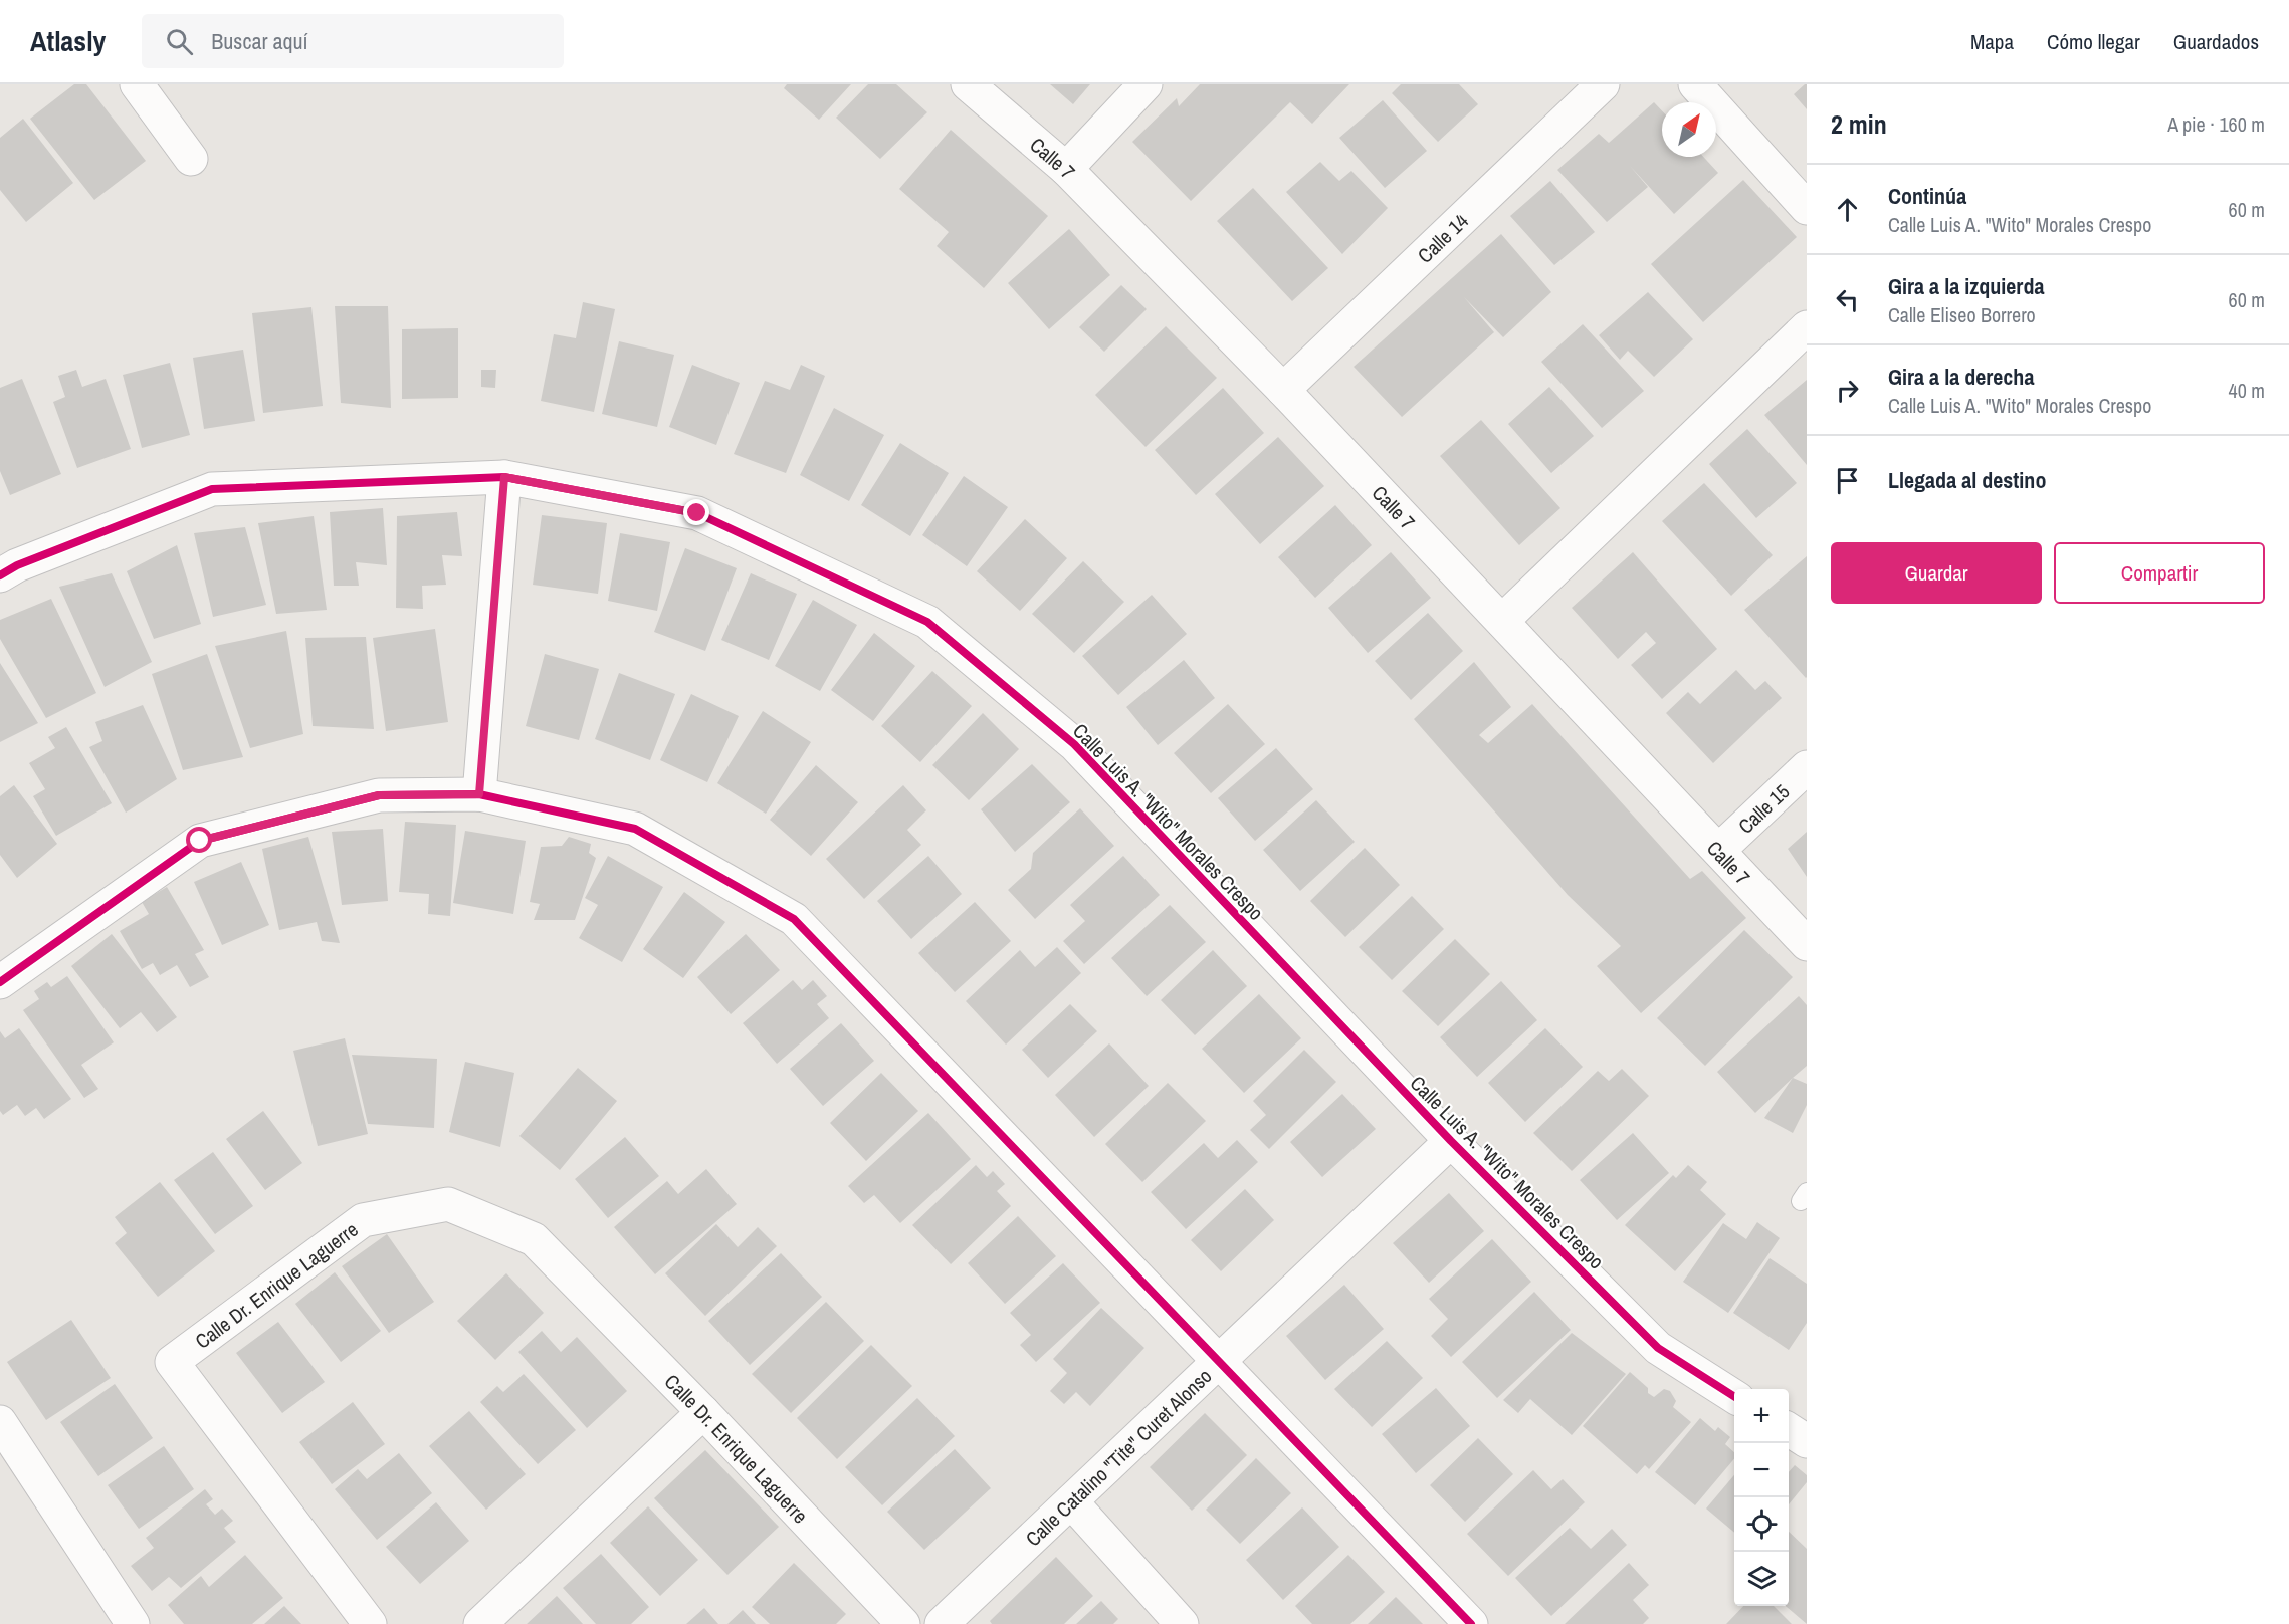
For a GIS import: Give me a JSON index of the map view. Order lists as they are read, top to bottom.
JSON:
{
  "streets": {
    "street": [
      "Calle 7",
      "Calle 14",
      "Calle 15",
      "Calle Luis A. \"Wito\" Morales Crespo",
      "Calle Dr. Enrique Laguerre",
      "Calle Catalino \"Tite\" Curet Alonso"
    ]
  },
  "crossings": [
    ["Calle 7", "Calle 14"],
    ["Calle 7", "Calle 15"],
    ["Calle Luis A. \"Wito\" Morales Crespo", "Calle Catalino \"Tite\" Curet Alonso"]
  ],
  "north": "top right",
  "page": {
    "header": "Atlasly",
    "search": "Buscar aquí",
    "nav": ["Mapa", "Cómo llegar", "Guardados"],
    "heading": ["2 min", "A pie · 160 m"],
    "list": [
      ["Continúa", "Calle Luis A. \"Wito\" Morales Crespo", "60 m"],
      ["Gira a la izquierda", "Calle Eliseo Borrero", "60 m"],
      ["Gira a la derecha", "Calle Luis A. \"Wito\" Morales Crespo", "40 m"],
      "Llegada al destino"
    ],
    "buttons": ["Guardar", "Compartir"],
    "map_buttons": ["+", "−"]
  }
}
